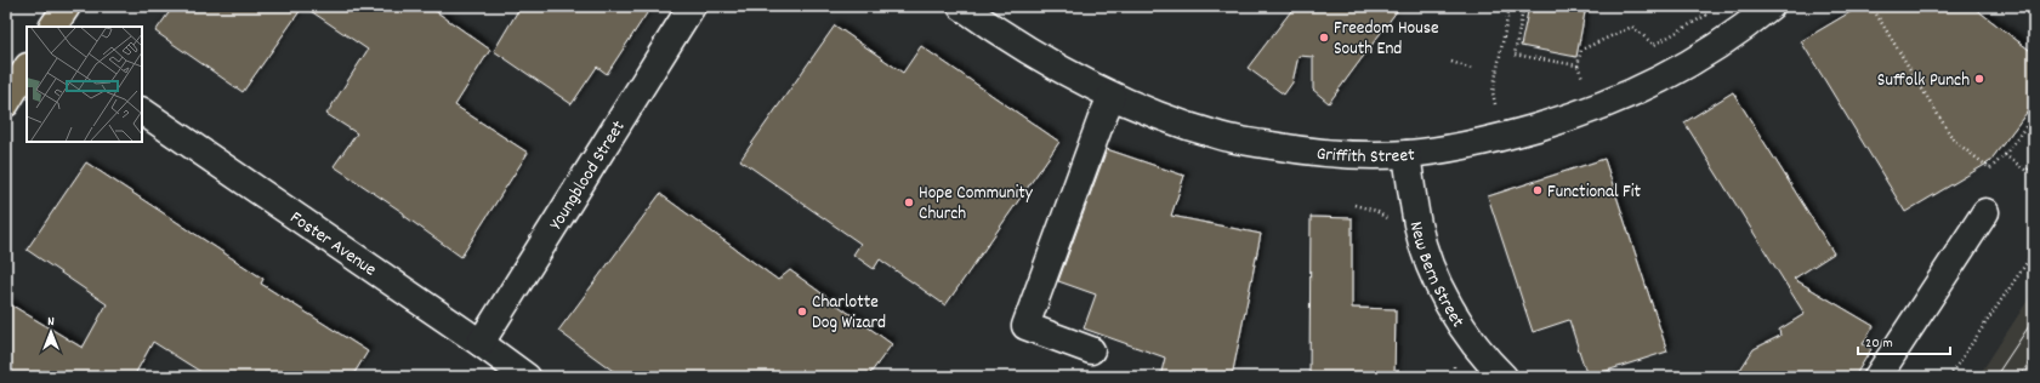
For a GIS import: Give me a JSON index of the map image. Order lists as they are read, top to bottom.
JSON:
{
  "streets": {
    "street": [
      "Griffith Street",
      "Youngblood Street",
      "Foster Avenue",
      "New Bern Street"
    ]
  },
  "crossings": [
    ["Griffith Street", "New Bern Street"],
    ["Youngblood Street", "Foster Avenue"]
  ],
  "places": [
    "Freedom House South End",
    "Suffolk Punch",
    "Functional Fit",
    "Hope Community Church",
    "Charlotte Dog Wizard"
  ],
  "scale_bar": "20 m",
  "north": "top"
}
